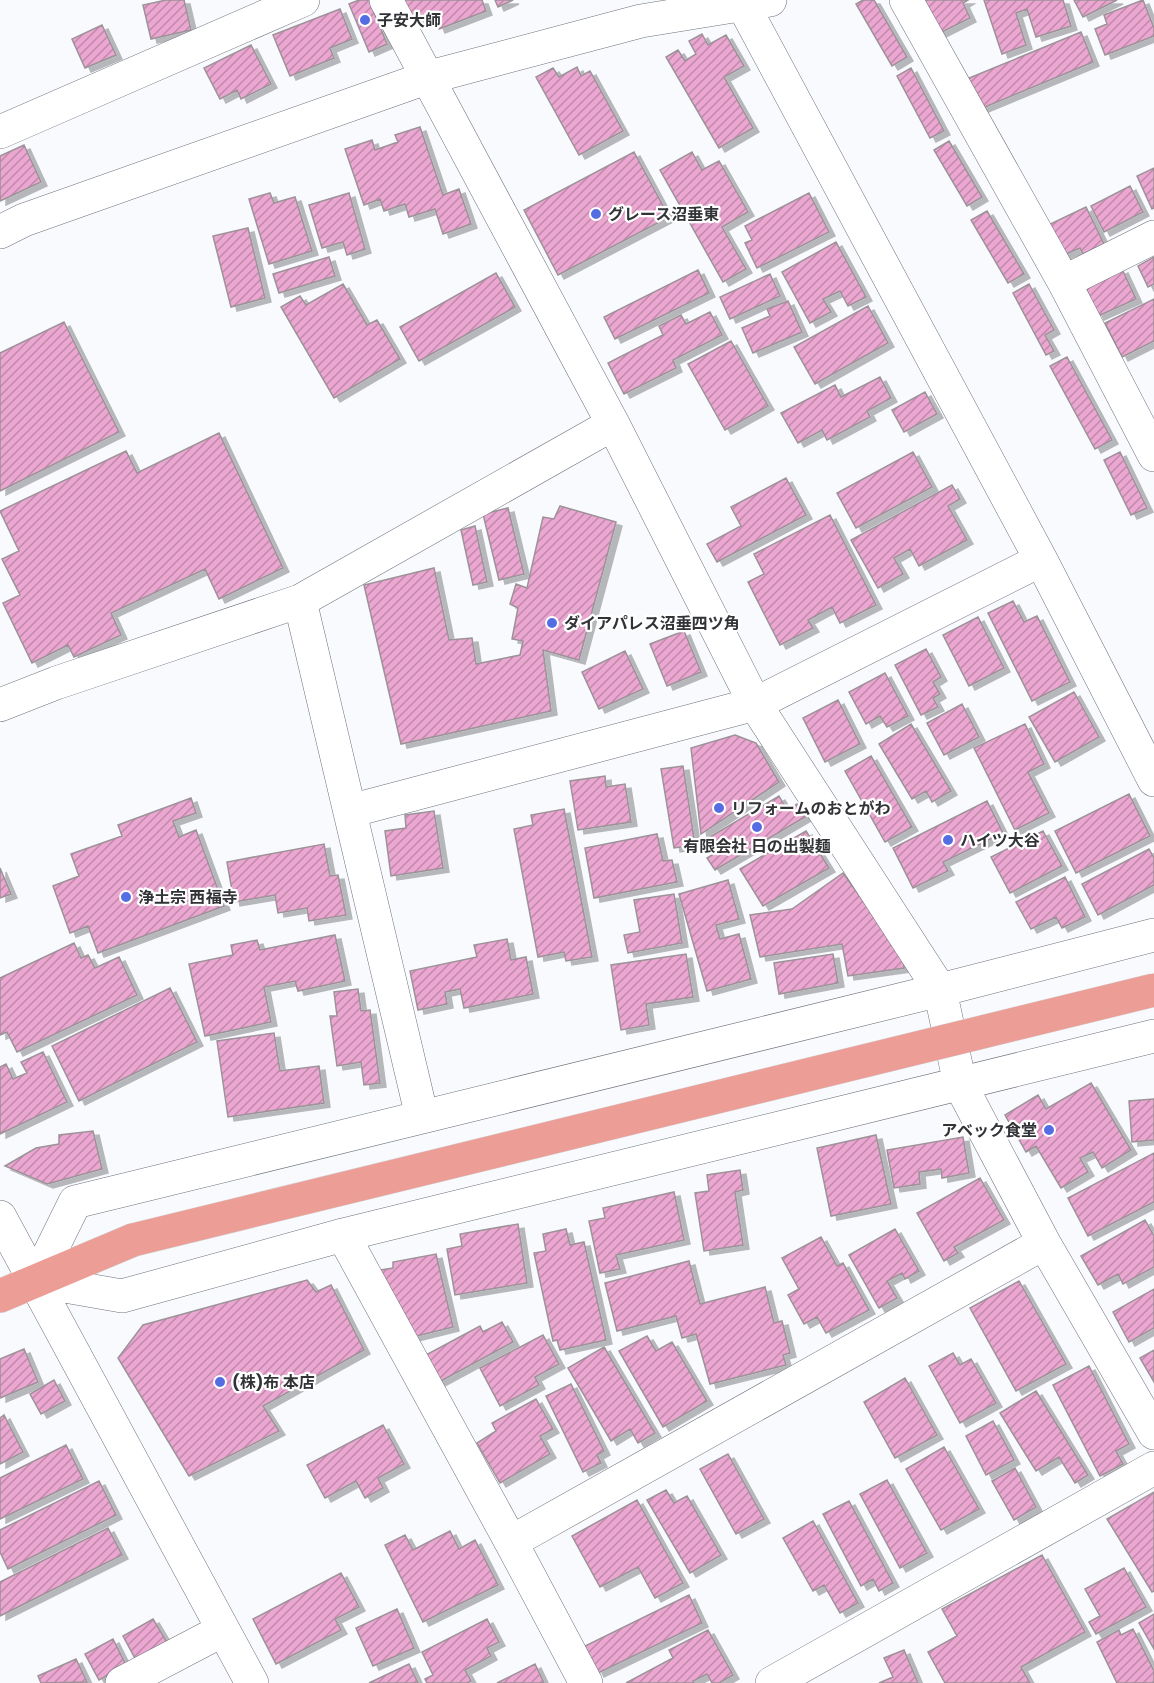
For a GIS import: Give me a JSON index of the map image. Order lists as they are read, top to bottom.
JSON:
{
  "places": [
    "子安大師",
    "グレース沼垂東",
    "ダイアパレス沼垂四ツ角",
    "リフォームのおとがわ",
    "有限会社 日の出製麺",
    "ハイツ大谷",
    "浄土宗 西福寺",
    "アベック食堂",
    "(株)布 本店"
  ]
}
